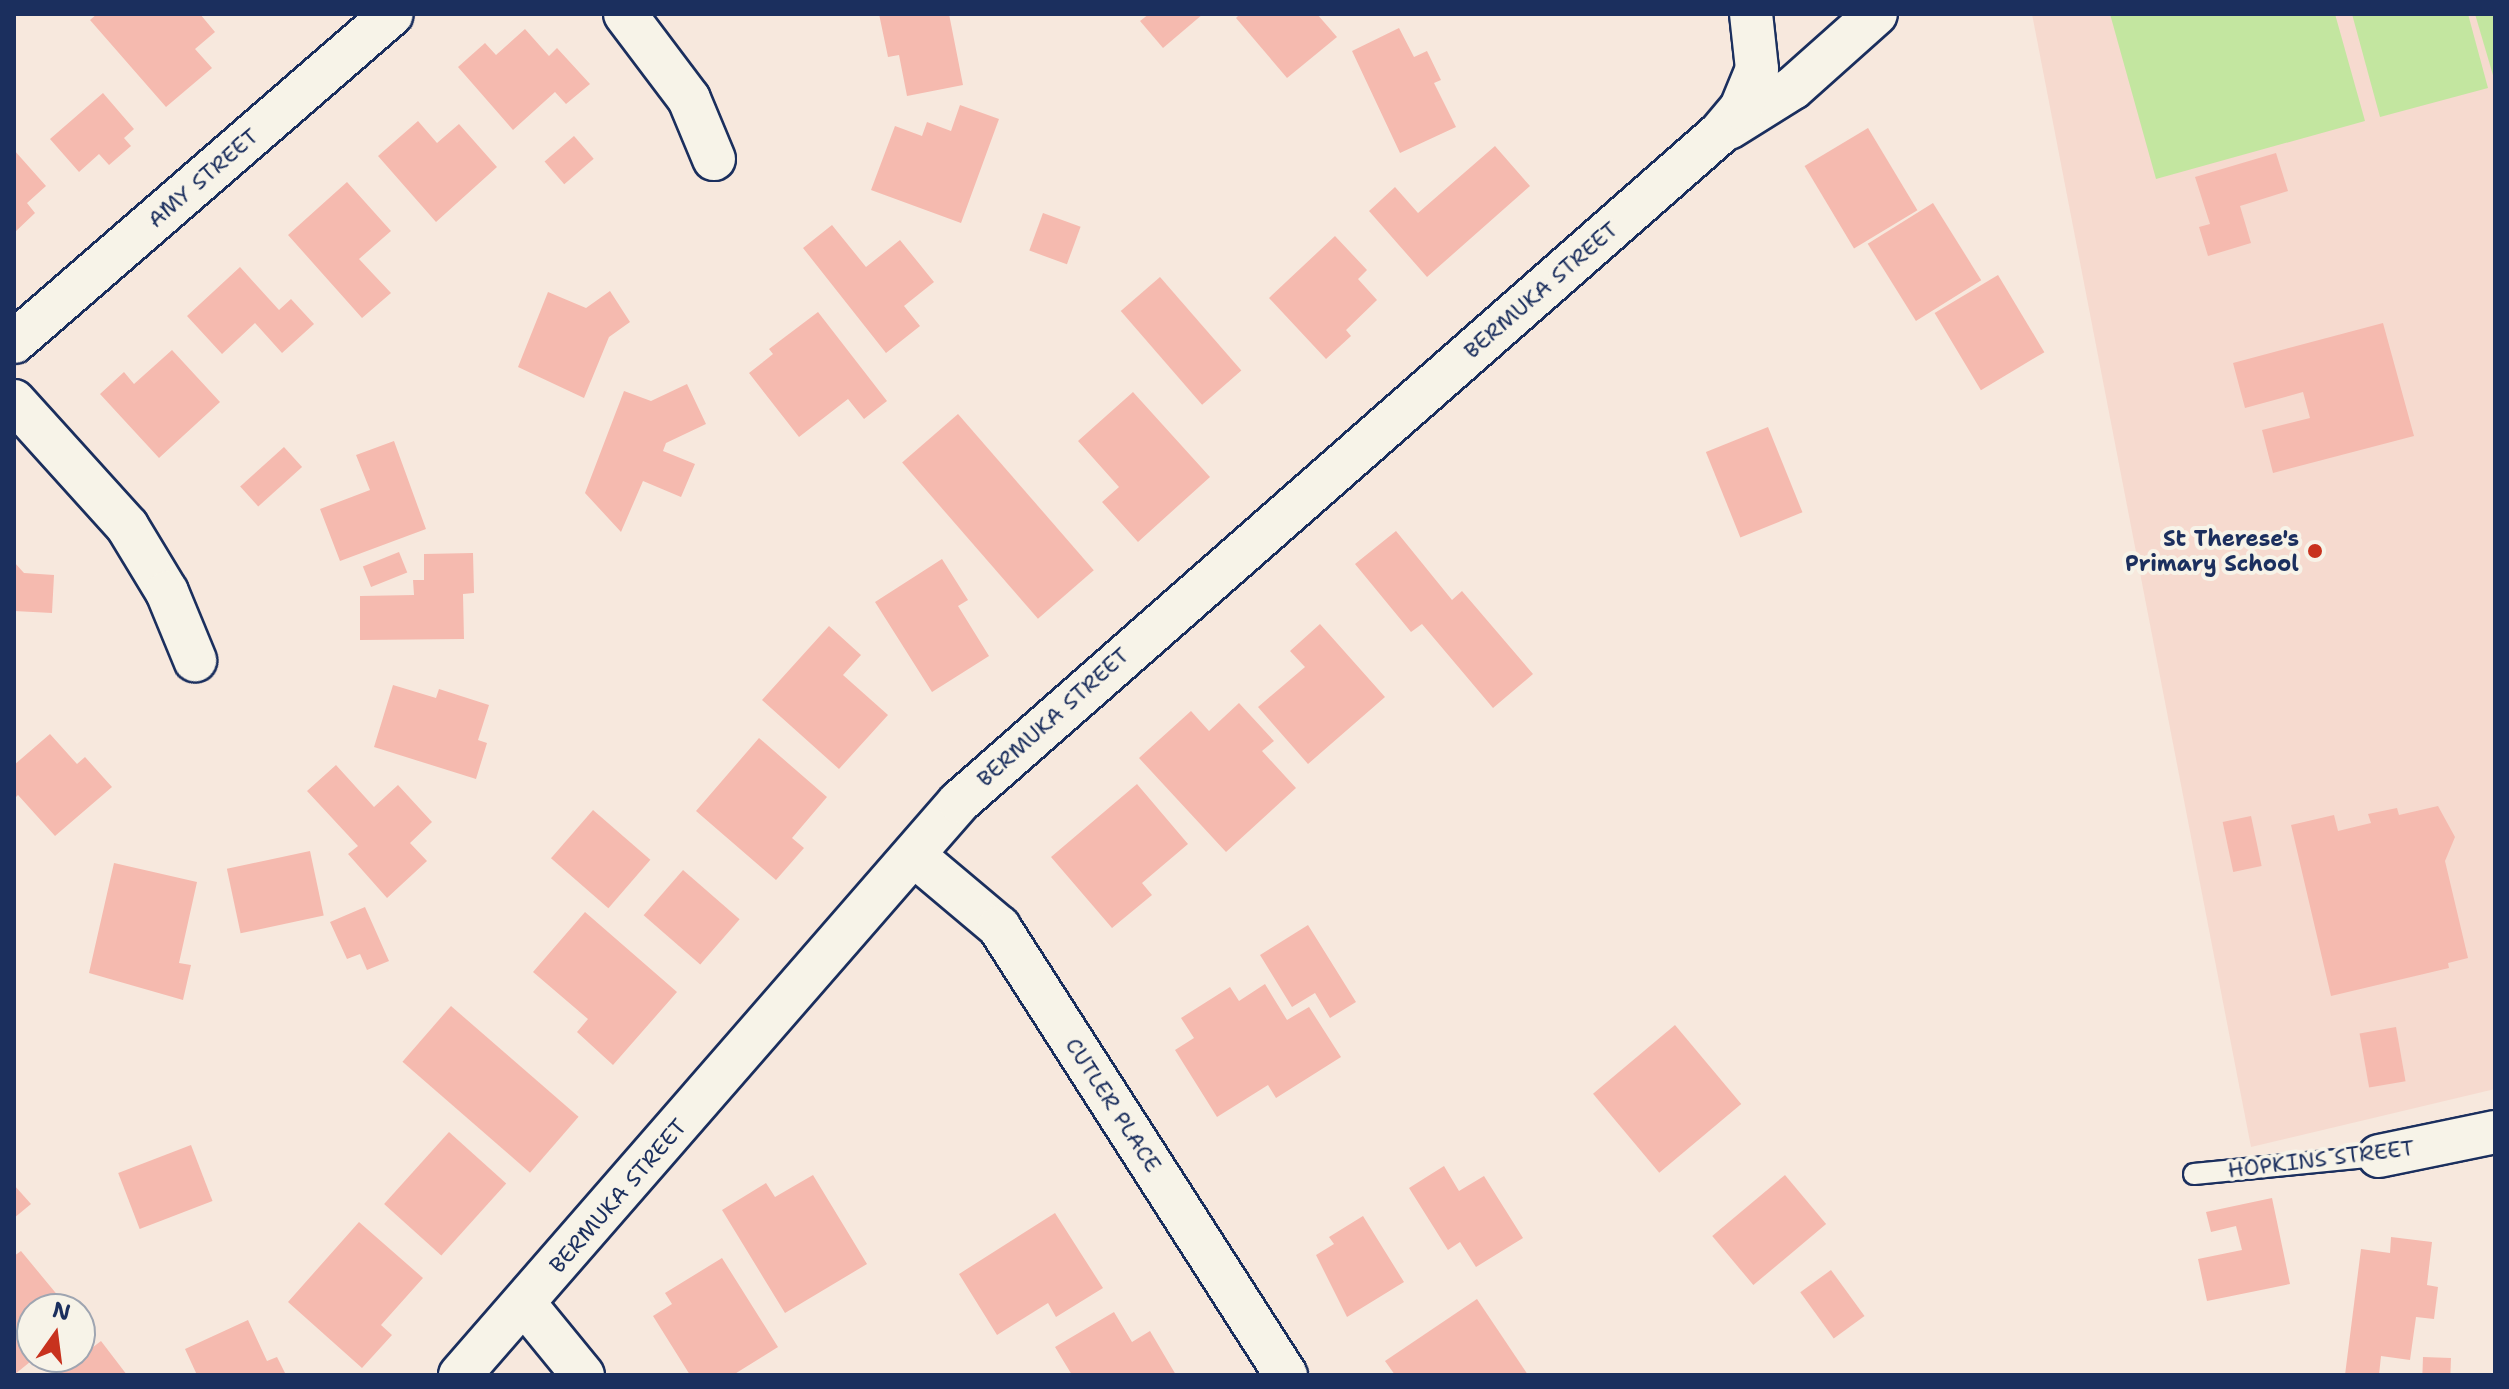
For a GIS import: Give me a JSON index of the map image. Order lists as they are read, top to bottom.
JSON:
{
  "streets": {
    "street": [
      "AMY STREET",
      "BERMUKA STREET",
      "CUTLER PLACE",
      "HOPKINS STREET"
    ]
  },
  "crossings": [
    ["BERMUKA STREET", "CUTLER PLACE"]
  ],
  "places": ["St Therese's Primary School"],
  "north": "top"
}
